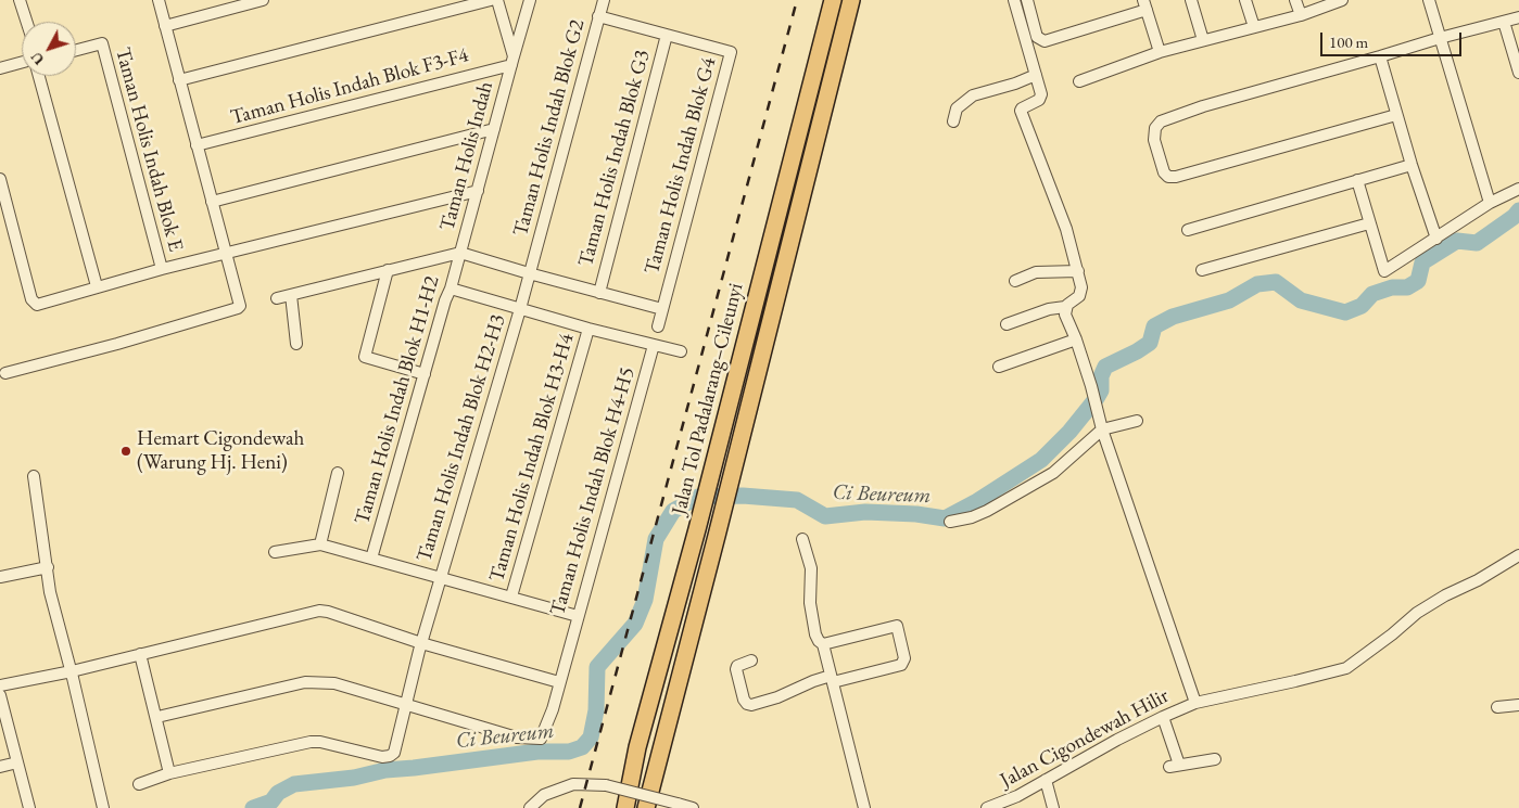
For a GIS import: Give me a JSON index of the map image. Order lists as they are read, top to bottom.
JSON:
{
  "streets": {
    "highway": ["Jalan Tol Padalarang–Cileunyi"],
    "street": [
      "Taman Holis Indah Blok F3-F4",
      "Taman Holis Indah Blok G2",
      "Taman Holis Indah Blok E",
      "Taman Holis Indah",
      "Taman Holis Indah Blok G3",
      "Taman Holis Indah Blok G4",
      "Taman Holis Indah Blok H1-H2",
      "Taman Holis Indah Blok H2-H3",
      "Taman Holis Indah Blok H3-H4",
      "Taman Holis Indah Blok H4-H5",
      "Jalan Cigondewah Hilir"
    ]
  },
  "crossings": [
    ["Taman Holis Indah Blok F3-F4", "Taman Holis Indah"],
    ["Taman Holis Indah Blok G2", "Taman Holis Indah"],
    ["Taman Holis Indah Blok G2", "Taman Holis Indah Blok G4"],
    ["Taman Holis Indah Blok E", "Taman Holis Indah"],
    ["Taman Holis Indah", "Taman Holis Indah Blok G3"],
    ["Taman Holis Indah", "Taman Holis Indah Blok G4"],
    ["Taman Holis Indah", "Taman Holis Indah Blok H1-H2"],
    ["Taman Holis Indah Blok G3", "Taman Holis Indah Blok G4"],
    ["Taman Holis Indah Blok H2-H3", "Taman Holis Indah Blok H4-H5"]
  ],
  "water": ["Ci Beureum"],
  "places": ["Hemart Cigondewah (Warung Hj. Heni)"],
  "scale_bar": "100 m",
  "north": "bottom left"
}
